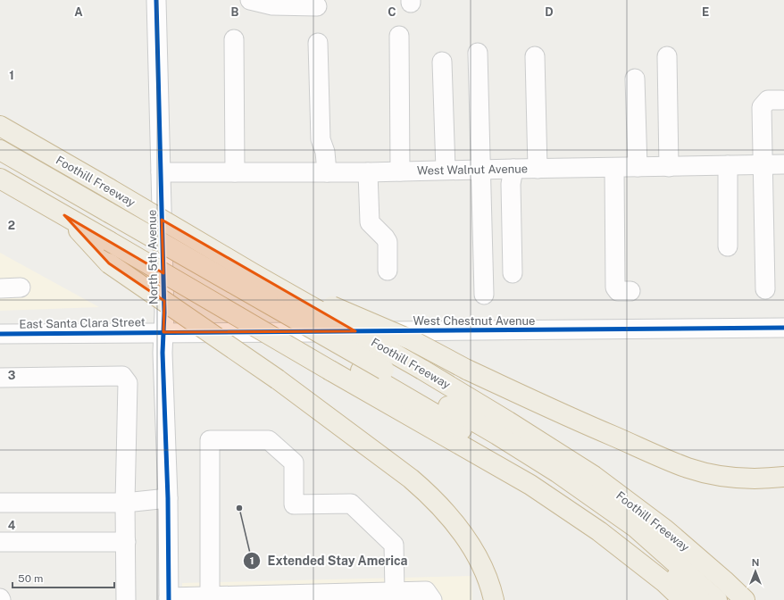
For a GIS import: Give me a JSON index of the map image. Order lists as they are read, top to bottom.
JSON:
{
  "streets": {
    "highway": ["Foothill Freeway"],
    "street": [
      "West Walnut Avenue",
      "North 5th Avenue",
      "West Chestnut Avenue",
      "East Santa Clara Street"
    ]
  },
  "crossings": [
    ["West Walnut Avenue", "North 5th Avenue"],
    ["North 5th Avenue", "West Chestnut Avenue"],
    ["North 5th Avenue", "East Santa Clara Street"],
    ["West Chestnut Avenue", "East Santa Clara Street"]
  ],
  "places": ["Extended Stay America"],
  "scale_bar": "50 m",
  "north": "top",
  "grid": {
    "columns": [
      "A",
      "B",
      "C",
      "D",
      "E"
    ],
    "rows": [
      "1",
      "2",
      "3",
      "4"
    ]
  }
}
